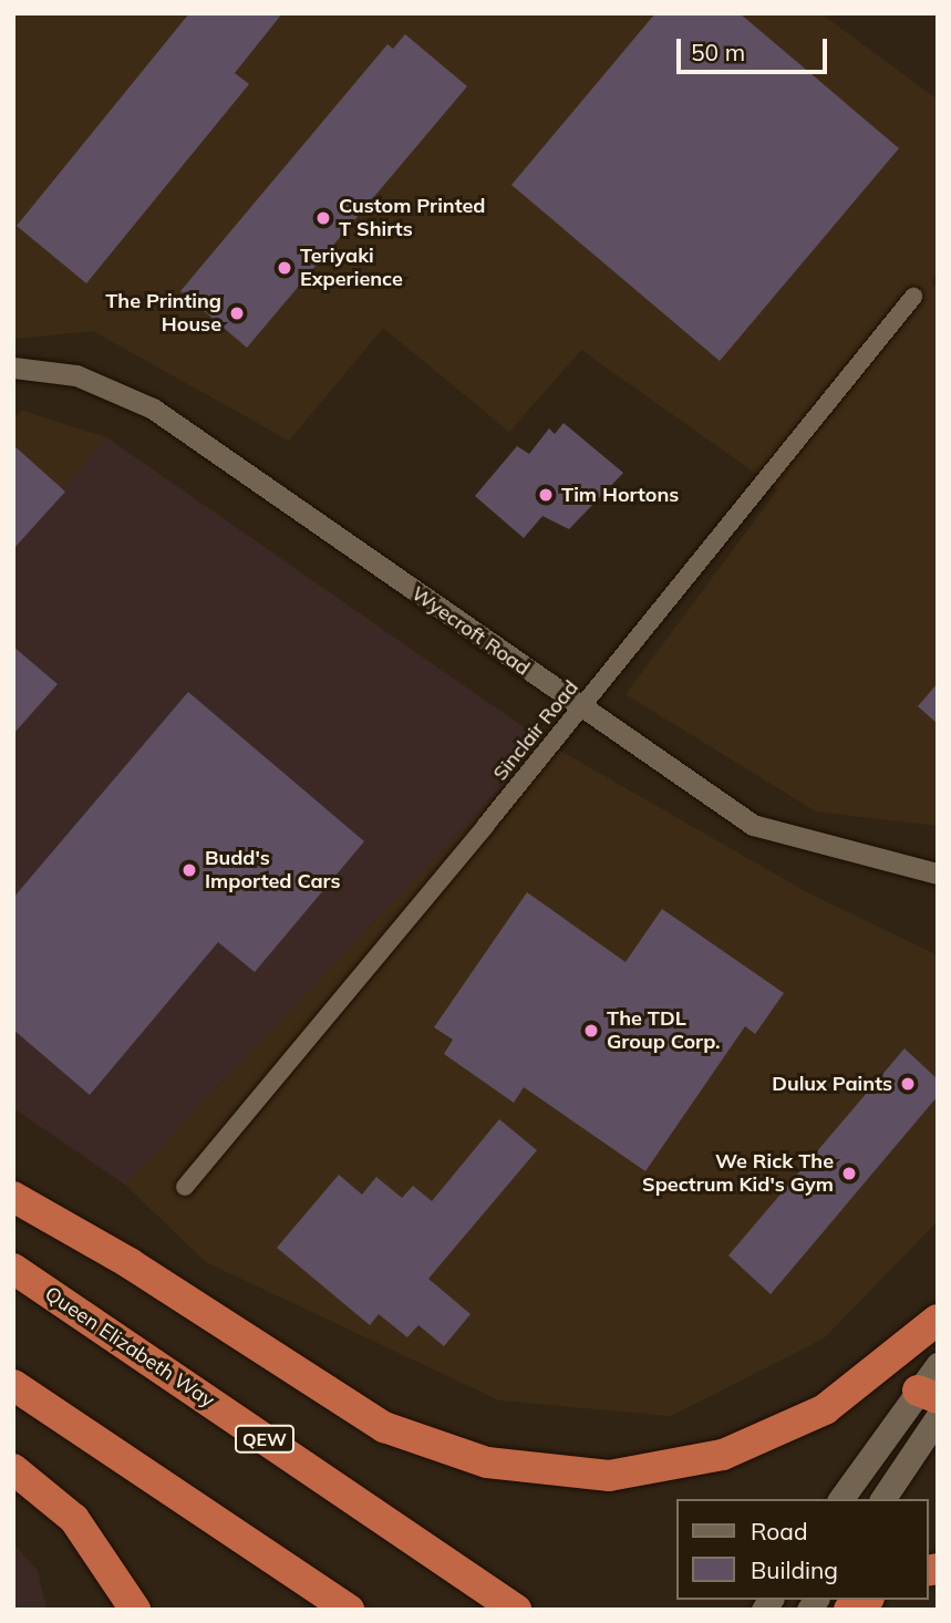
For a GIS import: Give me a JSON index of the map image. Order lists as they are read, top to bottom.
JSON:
{
  "streets": {
    "highway": ["Queen Elizabeth Way", "QEW"],
    "street": ["Wyecroft Road", "Sinclair Road"]
  },
  "crossings": [
    ["Wyecroft Road", "Sinclair Road"]
  ],
  "places": [
    "Custom Printed T Shirts",
    "Teriyaki Experience",
    "The Printing House",
    "Tim Hortons",
    "Budd's Imported Cars",
    "The TDL Group Corp.",
    "Dulux Paints",
    "We Rick The Spectrum Kid's Gym"
  ],
  "legend": ["Road", "Building"],
  "scale_bar": "50 m"
}
